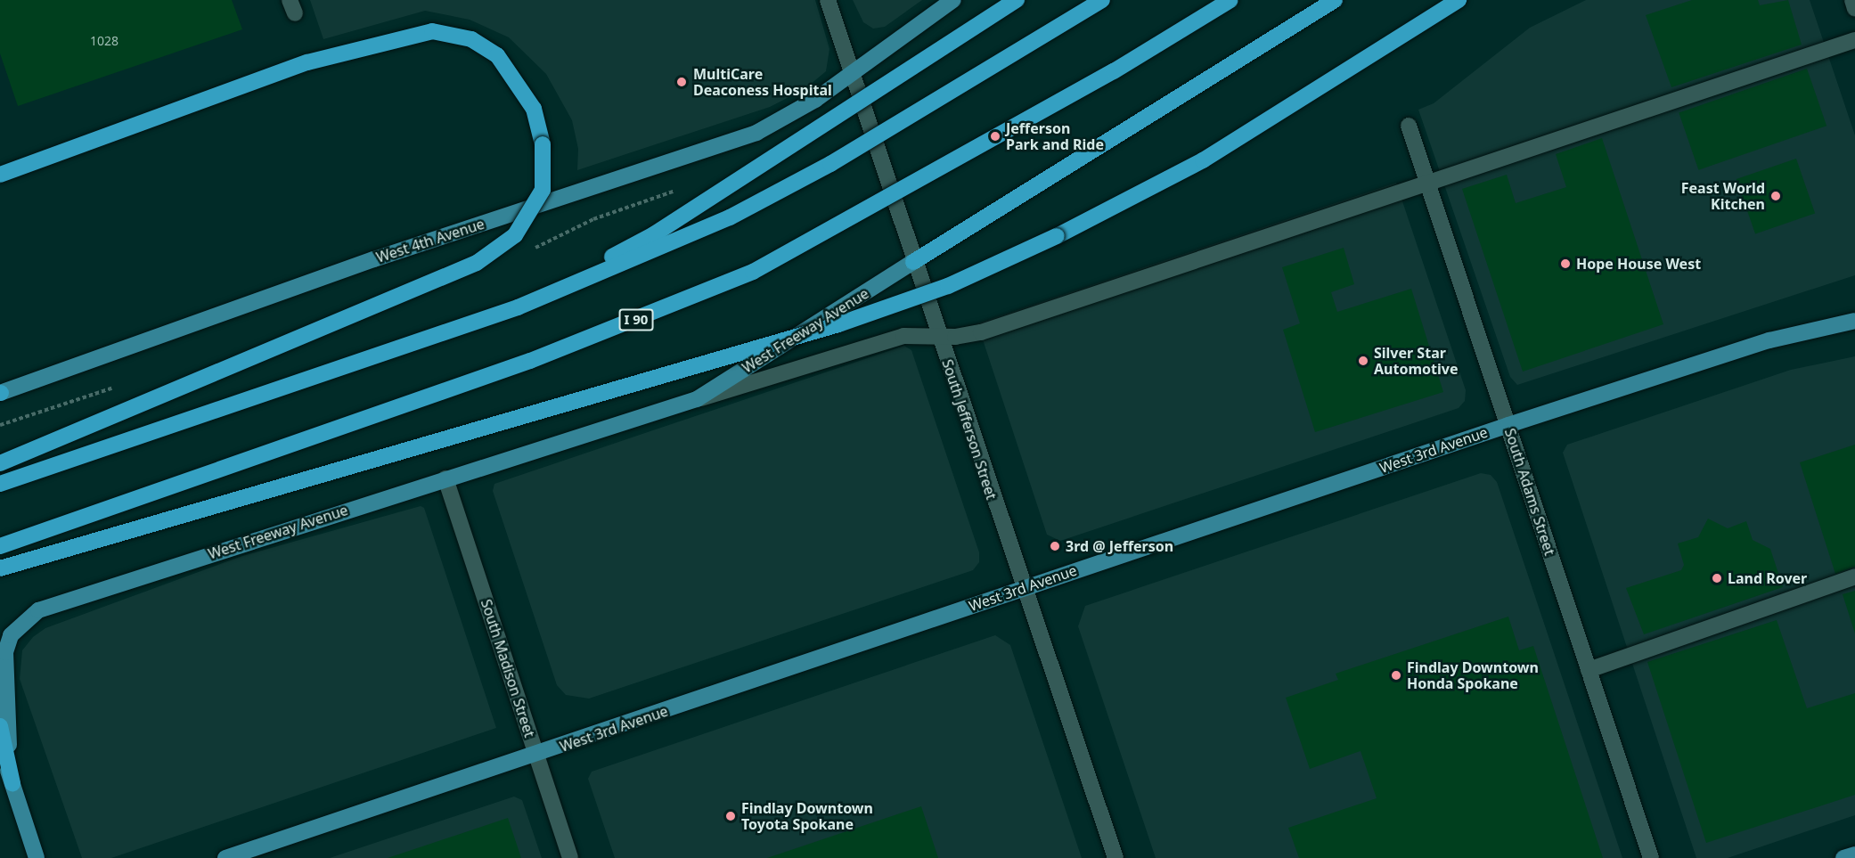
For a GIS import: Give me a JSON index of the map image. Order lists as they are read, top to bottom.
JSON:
{
  "streets": {
    "highway": ["I 90"],
    "main road": ["West 4th Avenue", "West Freeway Avenue", "West 3rd Avenue"],
    "street": ["South Jefferson Street", "South Adams Street", "South Madison Street"]
  },
  "crossings": [
    ["West 4th Avenue", "South Jefferson Street"],
    ["West Freeway Avenue", "South Jefferson Street"],
    ["West Freeway Avenue", "South Adams Street"],
    ["West Freeway Avenue", "South Madison Street"],
    ["South Jefferson Street", "West 3rd Avenue"],
    ["West 3rd Avenue", "South Adams Street"],
    ["West 3rd Avenue", "South Madison Street"]
  ],
  "places": [
    "MultiCare Deaconess Hospital",
    "Jefferson Park and Ride",
    "Feast World Kitchen",
    "Hope House West",
    "Silver Star Automotive",
    "3rd @ Jefferson",
    "Land Rover",
    "Findlay Downtown Honda Spokane",
    "Findlay Downtown Toyota Spokane"
  ],
  "house_numbers": ["1028"]
}
